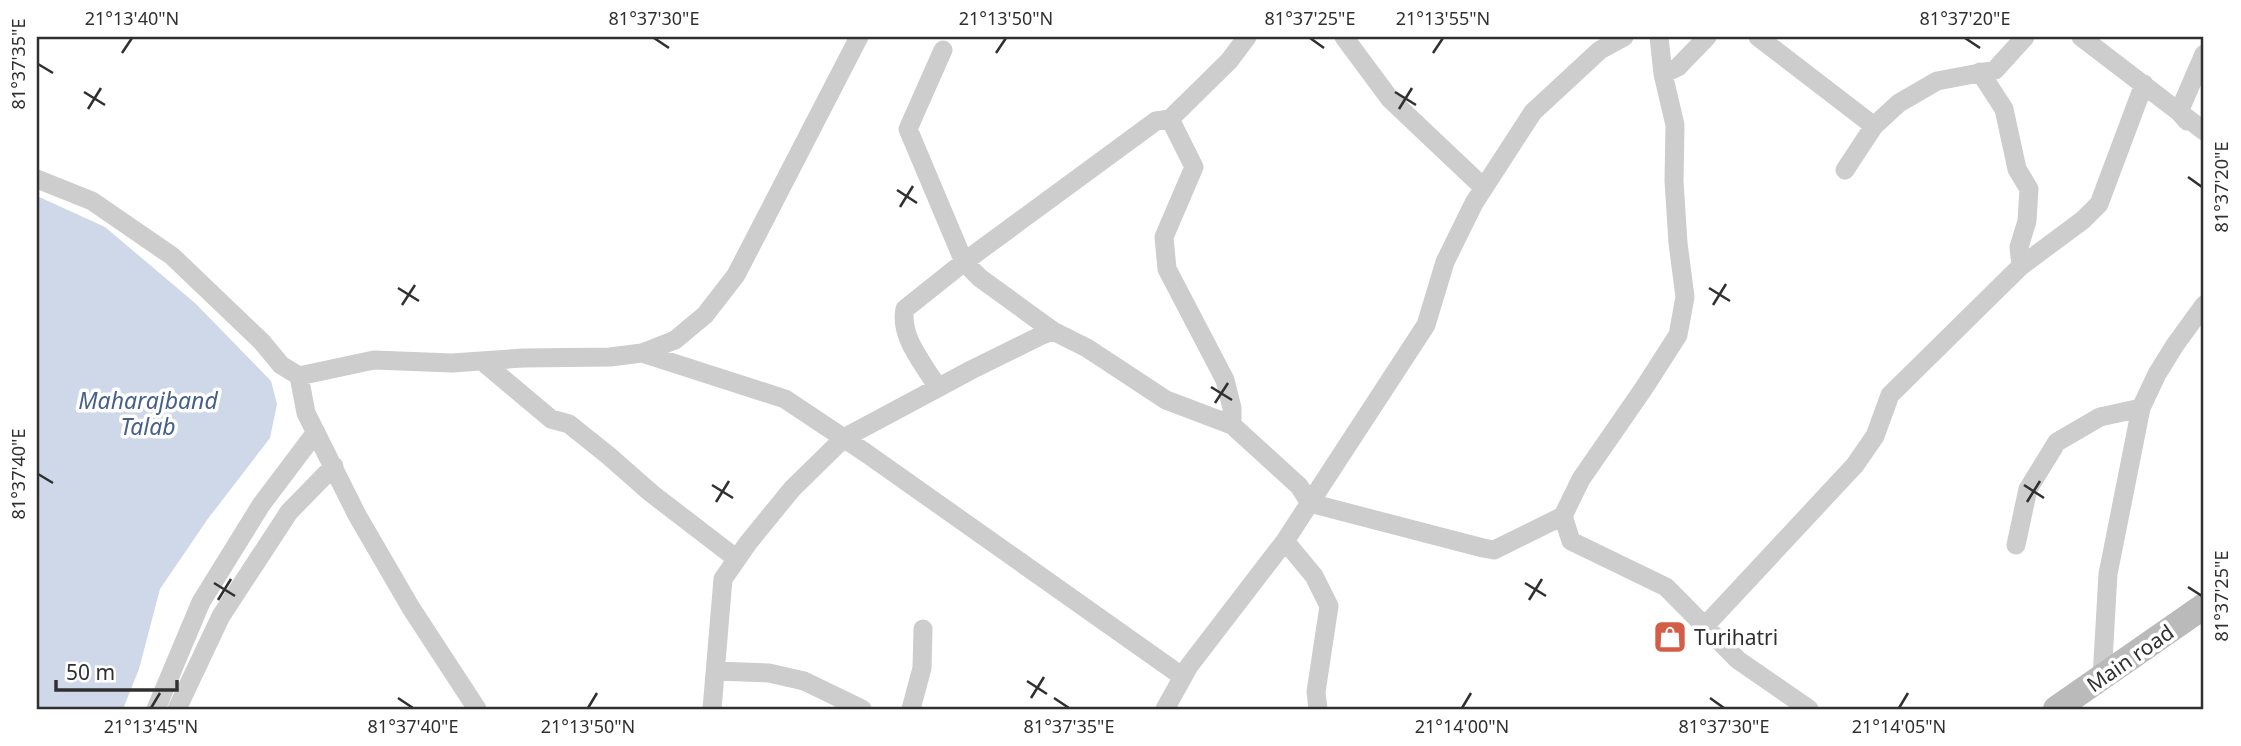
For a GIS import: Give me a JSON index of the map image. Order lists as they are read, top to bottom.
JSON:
{
  "streets": {
    "street": ["Main road"]
  },
  "water": ["Maharajband Talab"],
  "places": {
    "shop": ["Turihatri"]
  },
  "scale_bar": "50 m",
  "coordinates": [
    "21°13'40\"N",
    "81°37'30\"E",
    "21°13'50\"N",
    "81°37'25\"E",
    "21°13'55\"N",
    "81°37'20\"E",
    "81°37'35\"E",
    "81°37'40\"E",
    "21°13'45\"N",
    "21°14'00\"N",
    "21°14'05\"N"
  ]
}
